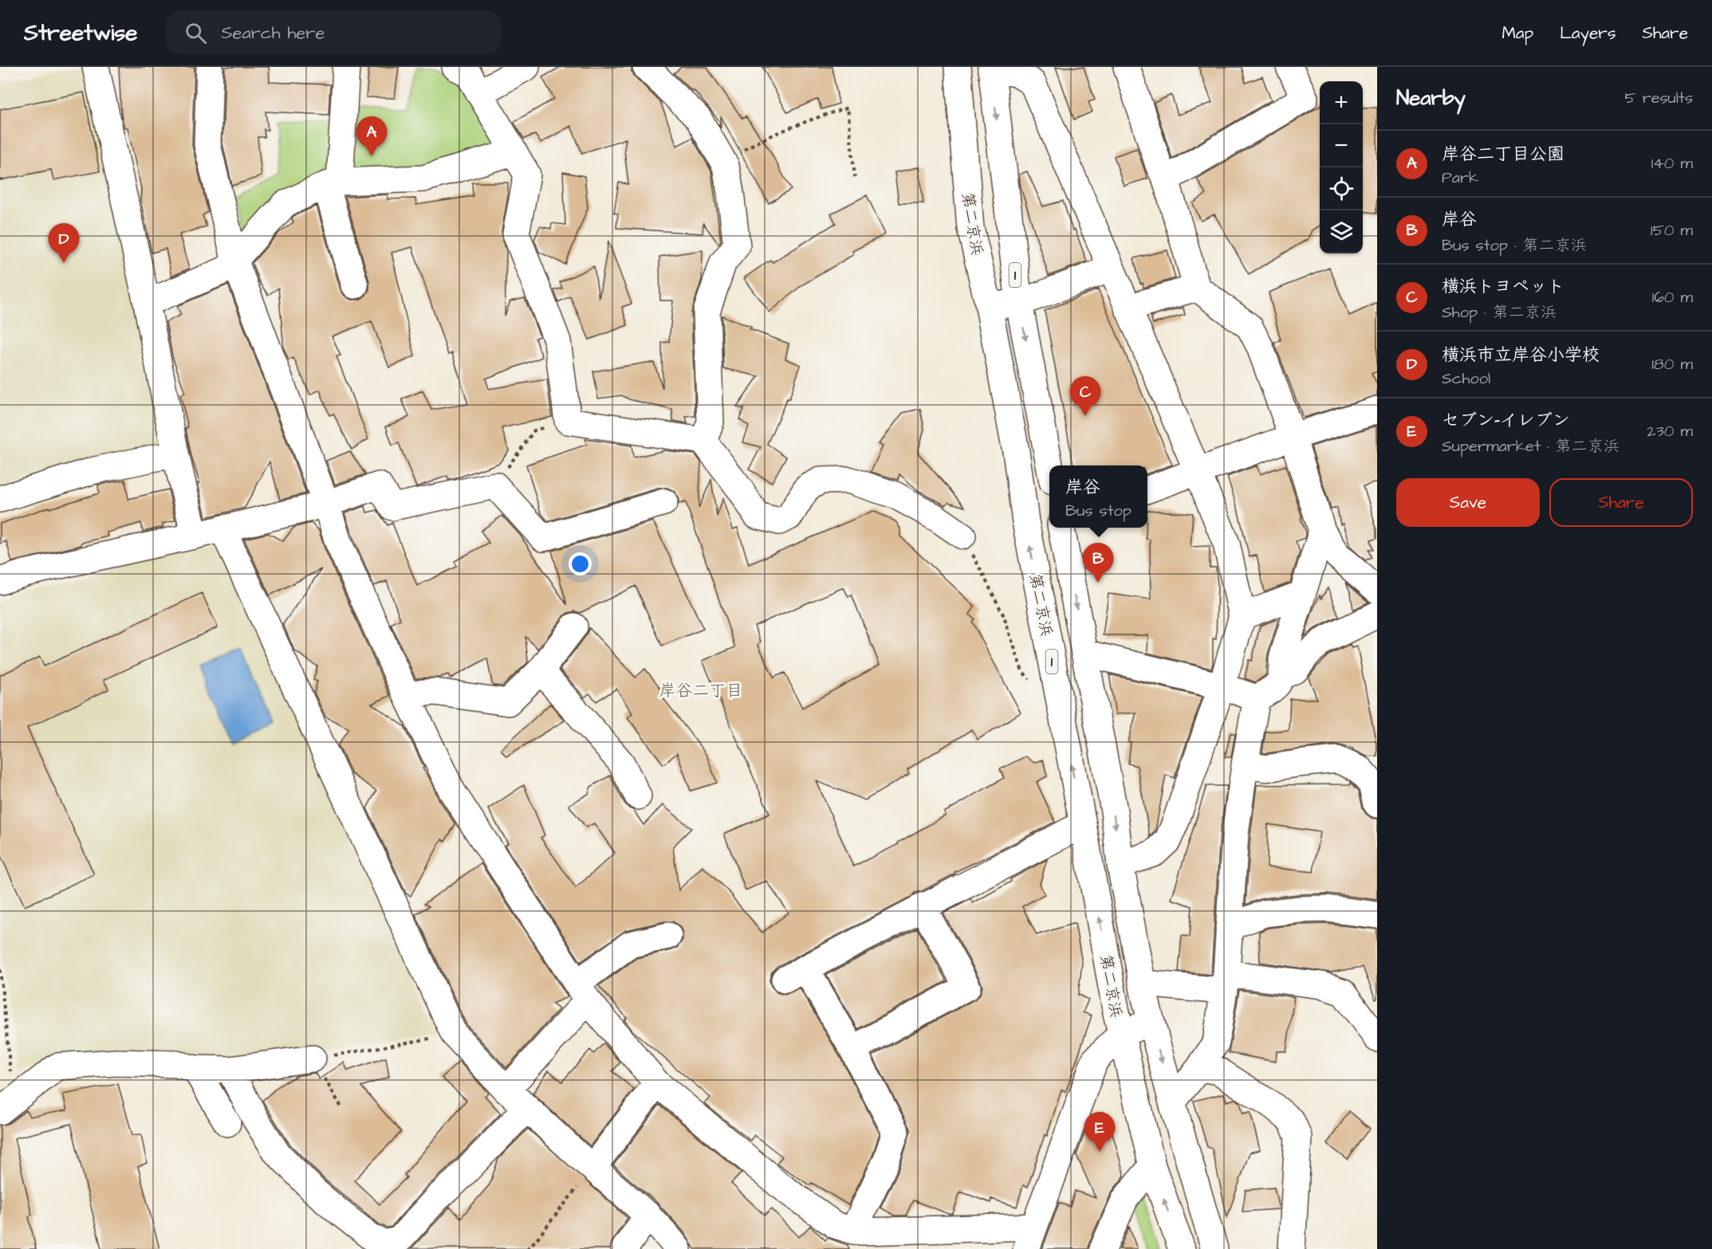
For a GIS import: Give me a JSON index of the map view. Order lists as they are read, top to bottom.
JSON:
{
  "streets": {
    "main road": ["第二京浜", "1"]
  },
  "districts": ["岸谷二丁目"],
  "page": {
    "header": "Streetwise",
    "search": "Search here",
    "nav": ["Map", "Layers", "Share"],
    "heading": ["Nearby", "5 results"],
    "map_buttons": ["+", "−"],
    "pins": [
      "A",
      "D",
      "C",
      "B",
      "E"
    ],
    "list": [
      {
        "mark": "A",
        "name": "岸谷二丁目公園",
        "note": "Park",
        "value": "140 m"
      },
      {
        "mark": "B",
        "name": "岸谷",
        "note": "Bus stop · 第二京浜",
        "value": "150 m"
      },
      {
        "mark": "C",
        "name": "横浜トヨペット",
        "note": "Shop · 第二京浜",
        "value": "160 m"
      },
      {
        "mark": "D",
        "name": "横浜市立岸谷小学校",
        "note": "School",
        "value": "180 m"
      },
      {
        "mark": "E",
        "name": "セブン-イレブン",
        "note": "Supermarket · 第二京浜",
        "value": "230 m"
      }
    ],
    "buttons": ["Save", "Share"],
    "popup": ["岸谷", "Bus stop"]
  }
}
